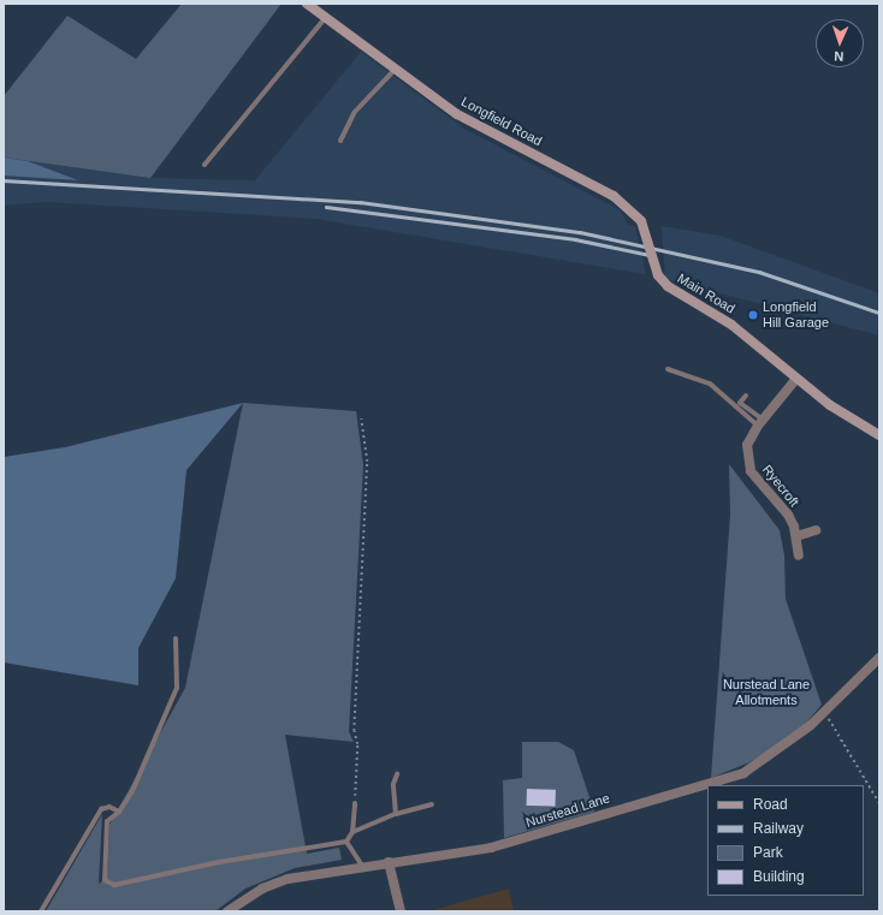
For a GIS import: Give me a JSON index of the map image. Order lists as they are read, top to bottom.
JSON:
{
  "streets": {
    "main road": ["Longfield Road", "Main Road"],
    "street": ["Ryecroft", "Nurstead Lane"]
  },
  "crossings": [
    ["Longfield Road", "Main Road"],
    ["Main Road", "Ryecroft"]
  ],
  "parks": ["Nurstead Lane Allotments"],
  "places": ["Longfield Hill Garage"],
  "legend": [
    "Road",
    "Railway",
    "Park",
    "Building"
  ],
  "north": "bottom"
}
